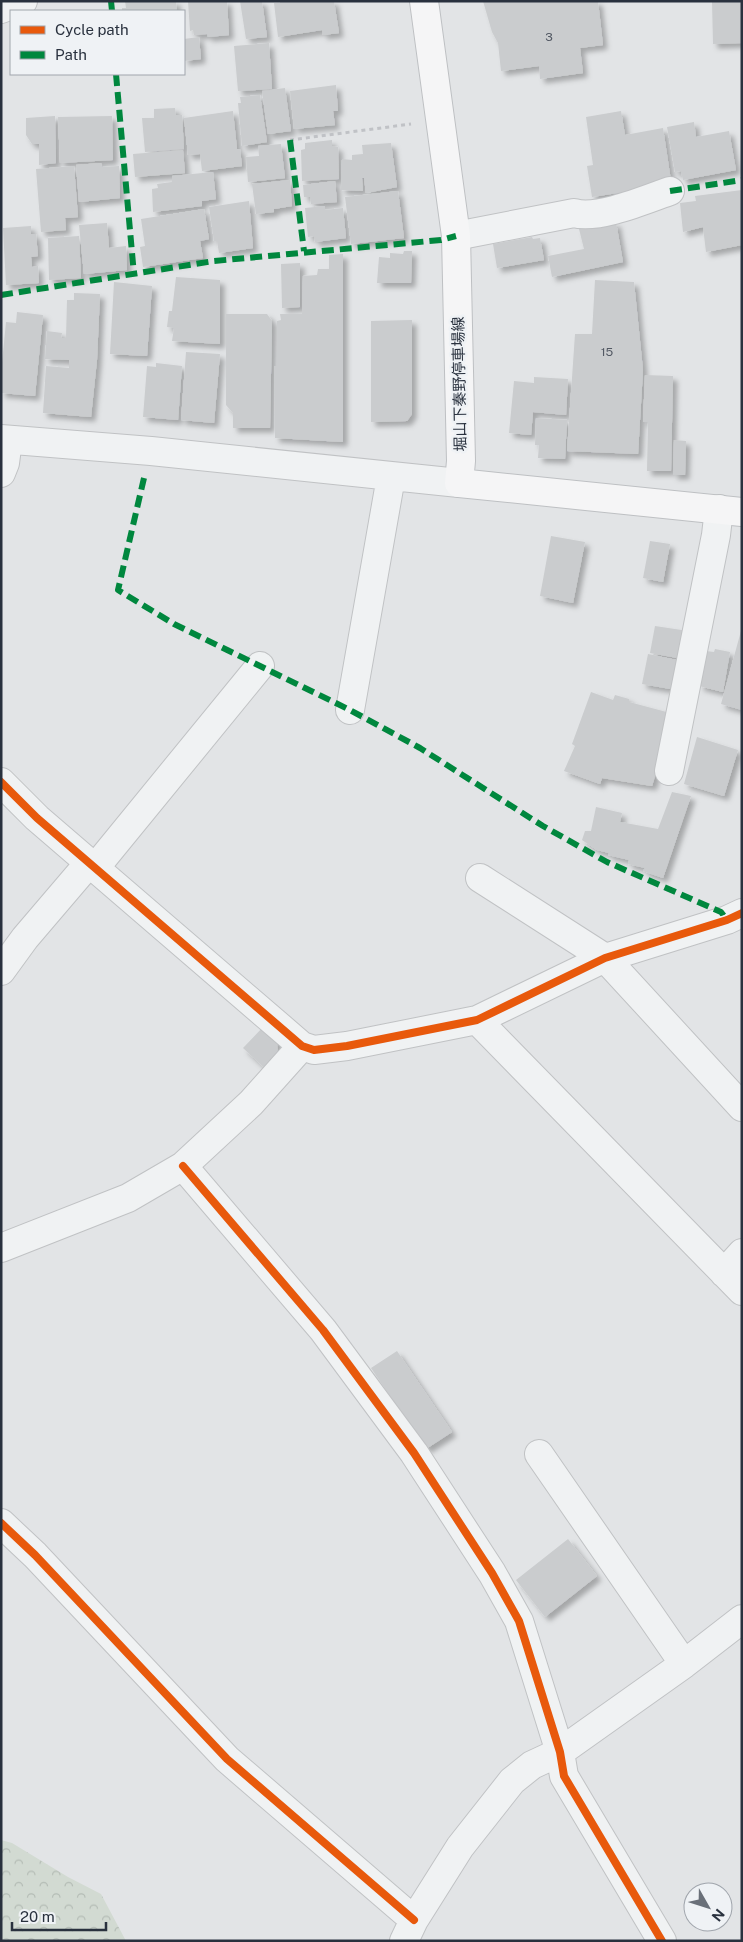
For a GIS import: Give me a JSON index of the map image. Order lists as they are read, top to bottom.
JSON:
{
  "streets": {
    "main road": ["堀山下秦野停車場線"]
  },
  "house_numbers": ["3", "15"],
  "legend": ["Cycle path", "Path"],
  "scale_bar": "20 m",
  "north": "bottom right"
}
